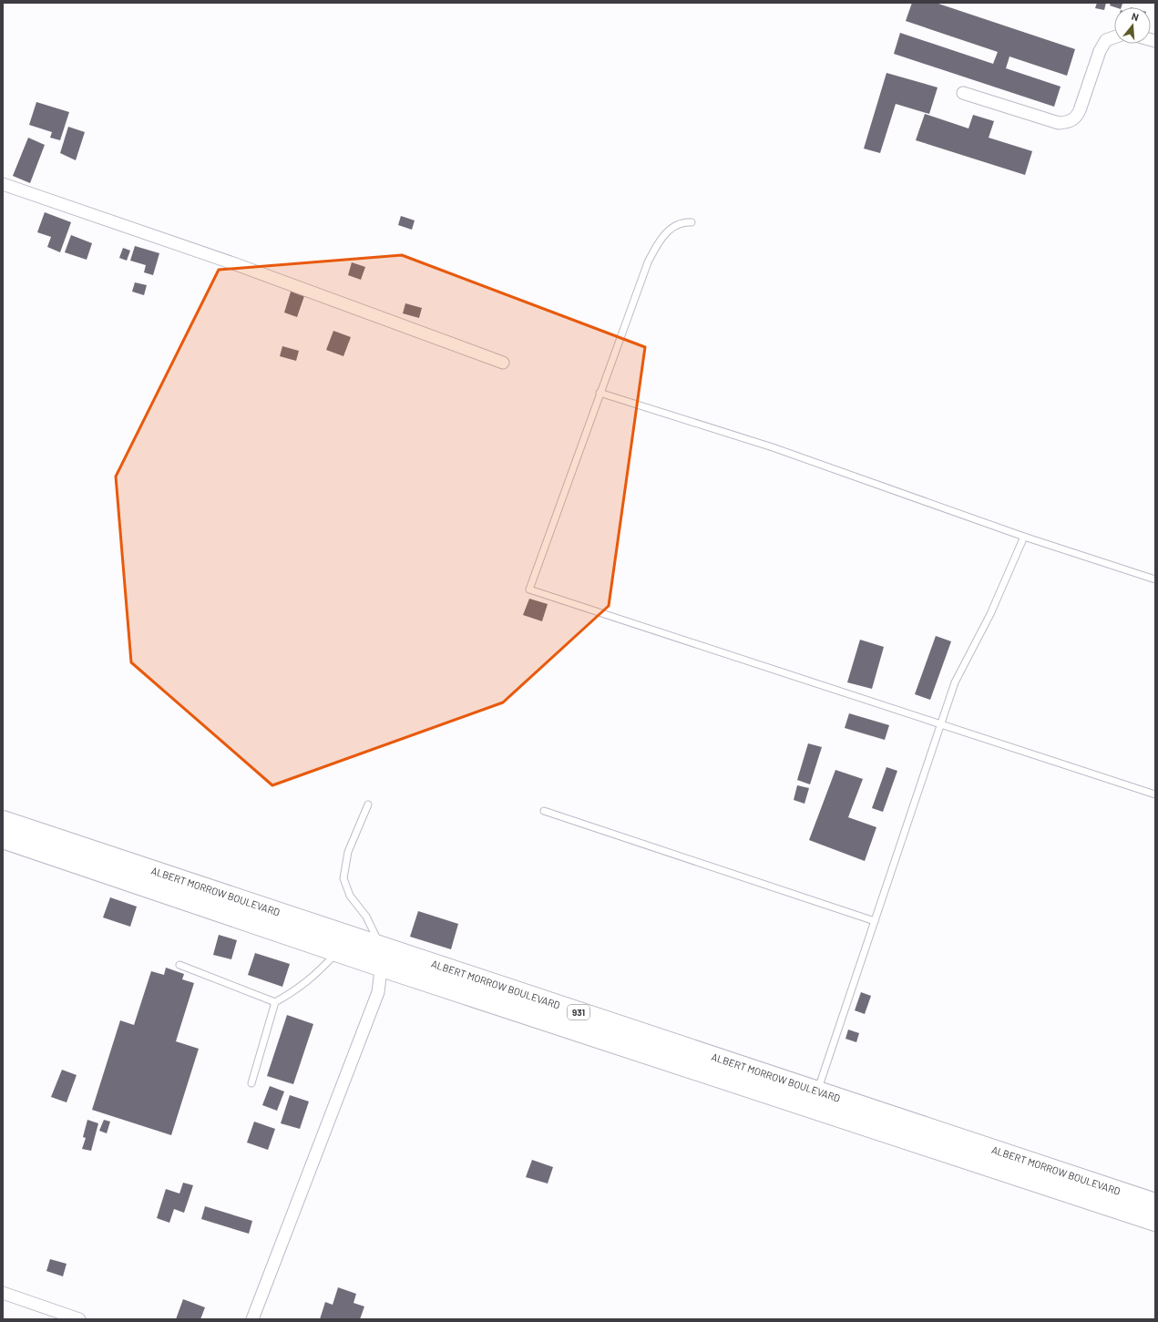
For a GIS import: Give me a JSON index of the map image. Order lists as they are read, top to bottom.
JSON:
{
  "streets": {
    "highway": ["ALBERT MORROW BOULEVARD", "931"]
  },
  "north": "top"
}
